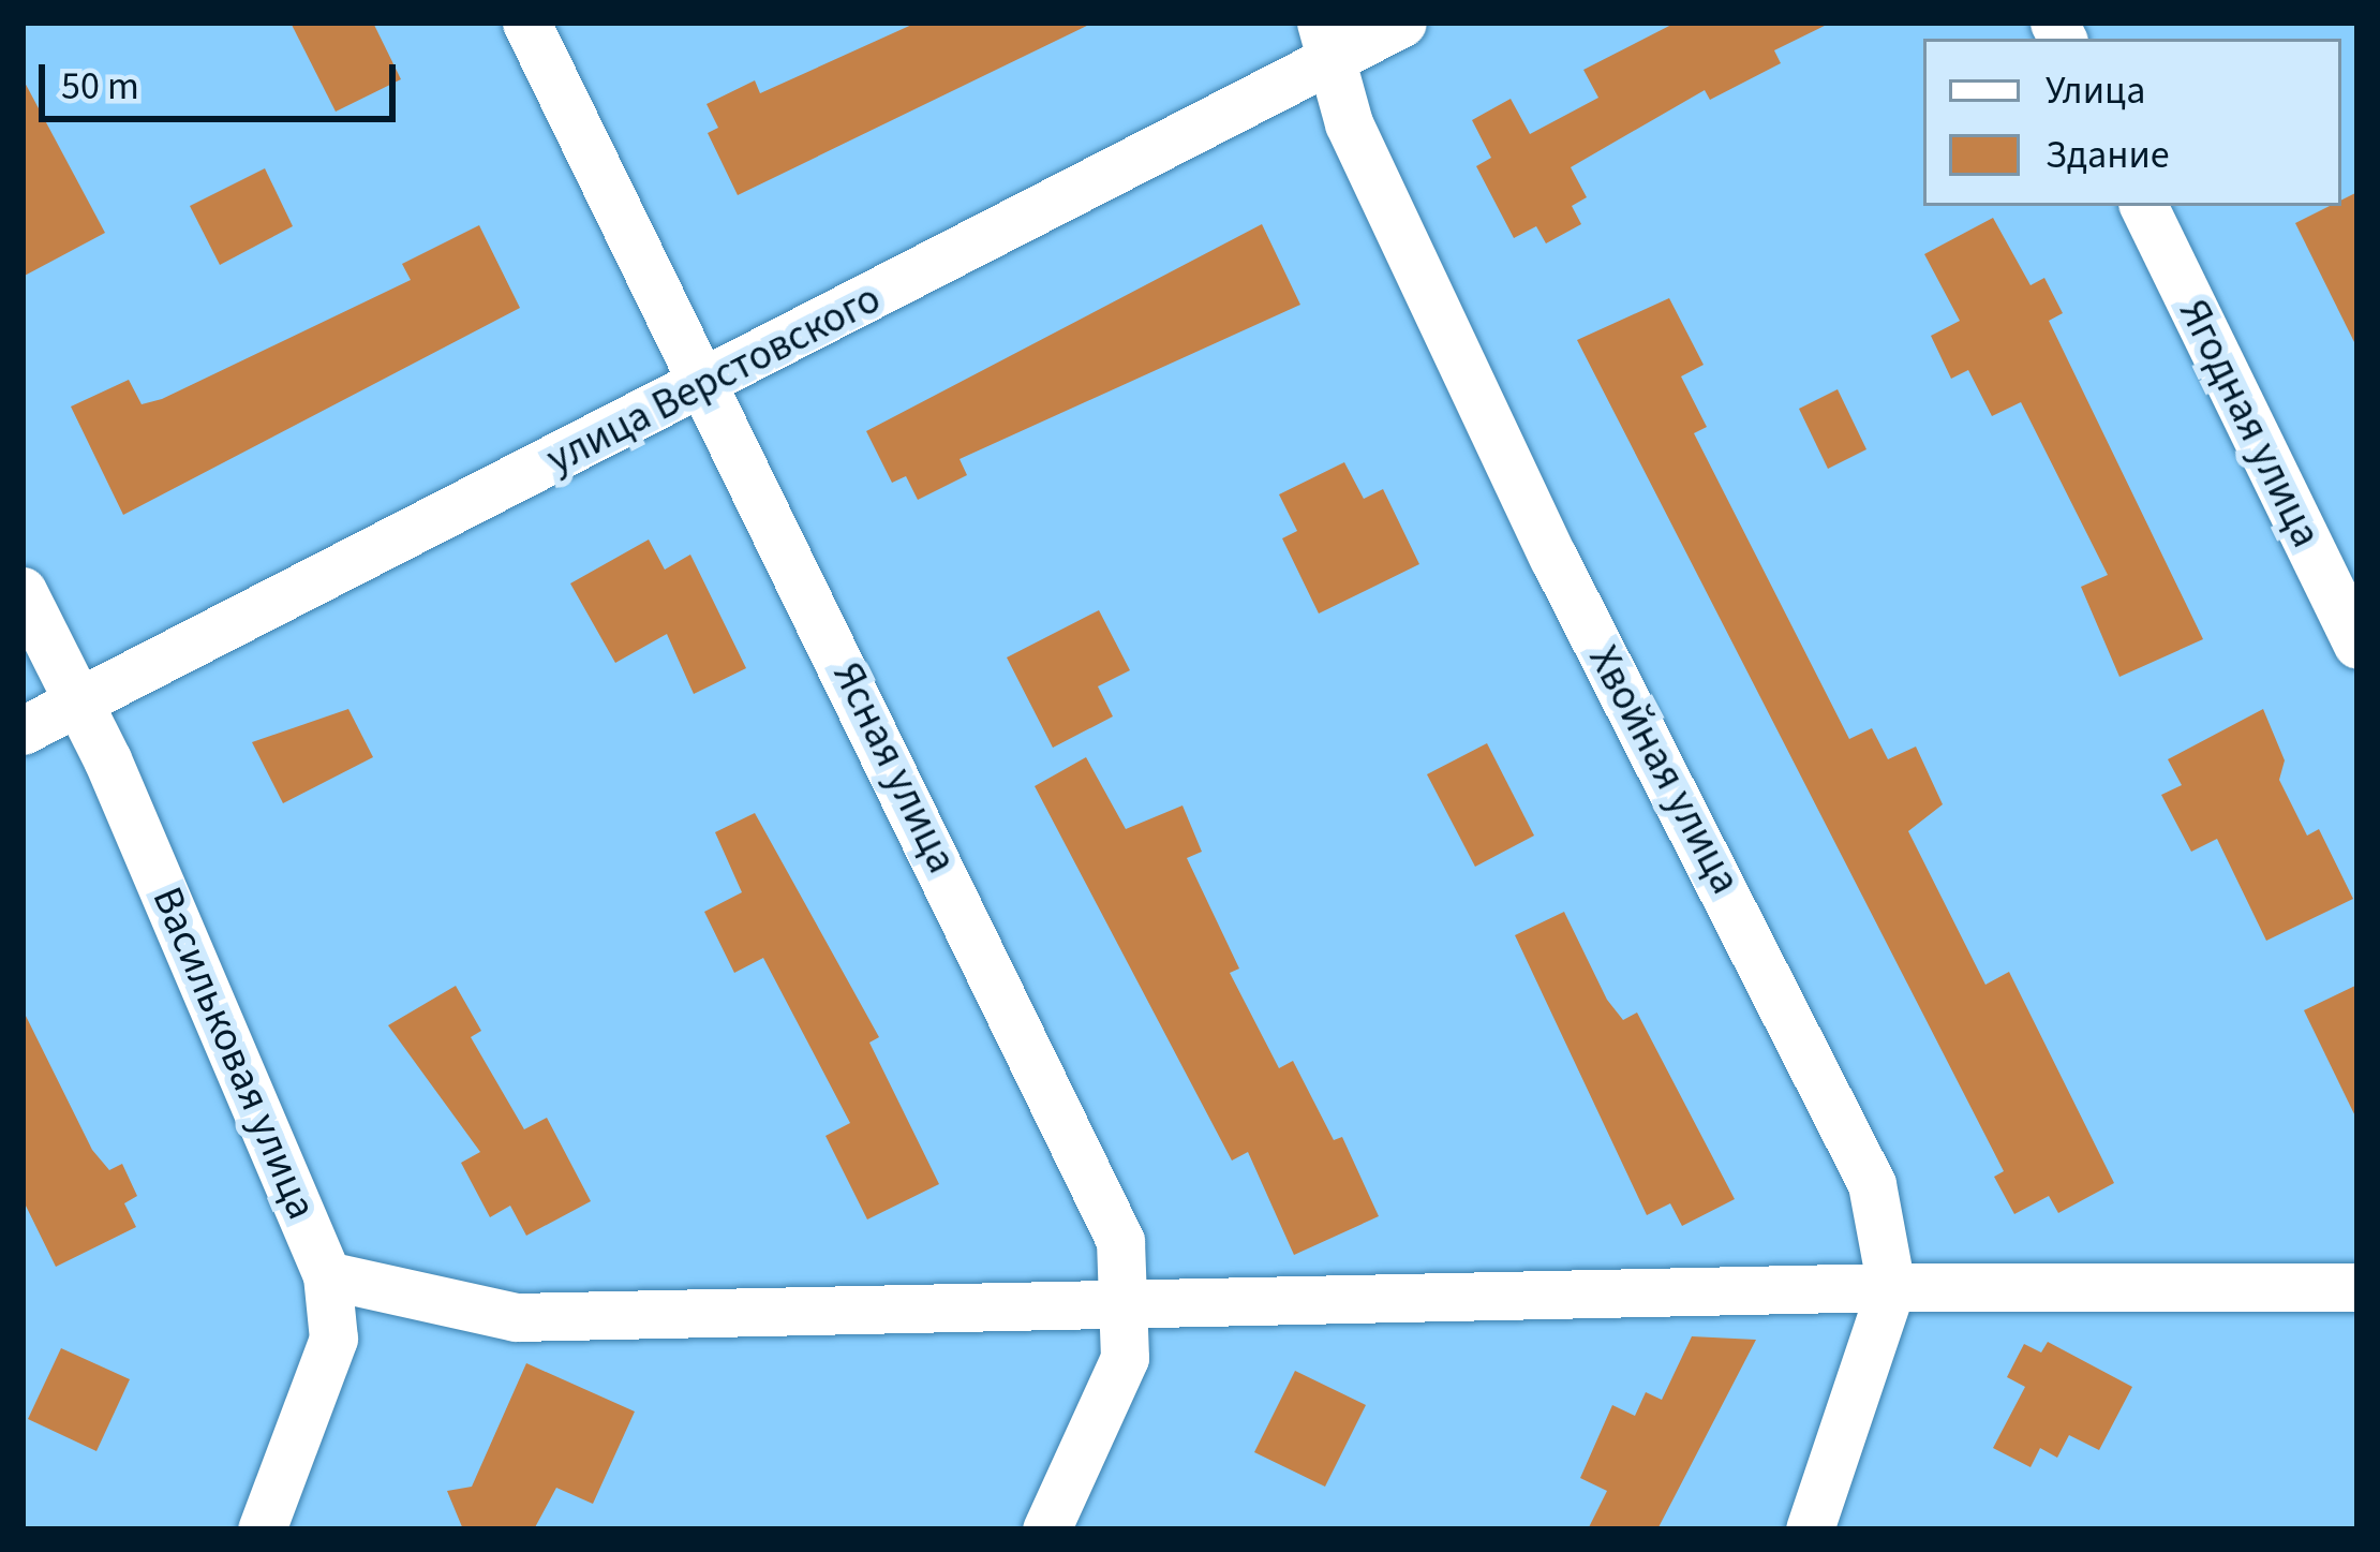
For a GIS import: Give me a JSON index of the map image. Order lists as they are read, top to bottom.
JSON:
{
  "streets": {
    "street": [
      "улица Верстовского",
      "Ягодная улица",
      "Ясная улица",
      "Хвойная улица",
      "Васильковая улица"
    ]
  },
  "crossings": [
    ["улица Верстовского", "Ясная улица"],
    ["улица Верстовского", "Хвойная улица"],
    ["улица Верстовского", "Васильковая улица"]
  ],
  "legend": ["Улица", "Здание"],
  "scale_bar": "50 m"
}
